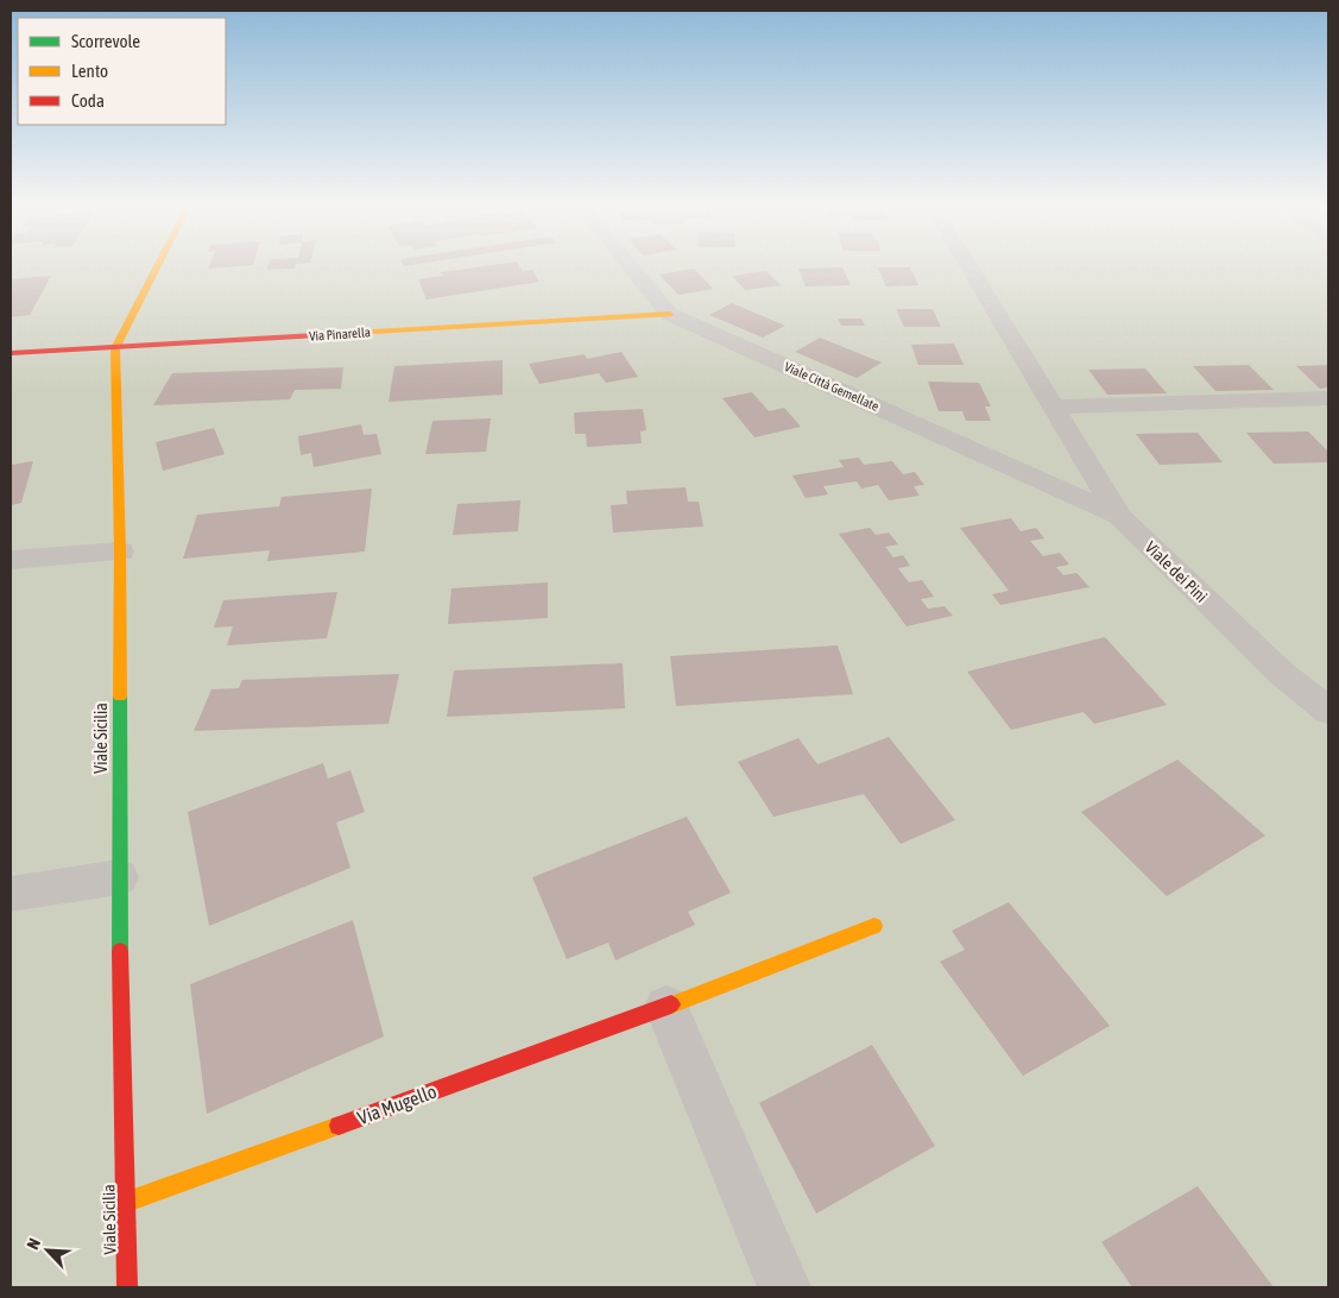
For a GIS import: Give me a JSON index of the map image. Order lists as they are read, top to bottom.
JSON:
{
  "streets": {
    "street": [
      "Via Pinarella",
      "Viale Città Gemellate",
      "Viale dei Pini",
      "Viale Sicilia",
      "Via Mugello"
    ]
  },
  "crossings": [
    ["Via Pinarella", "Viale Città Gemellate"],
    ["Via Pinarella", "Viale Sicilia"],
    ["Viale Città Gemellate", "Viale dei Pini"],
    ["Viale Sicilia", "Via Mugello"]
  ],
  "legend": ["Scorrevole", "Lento", "Coda"],
  "north": "top left"
}
